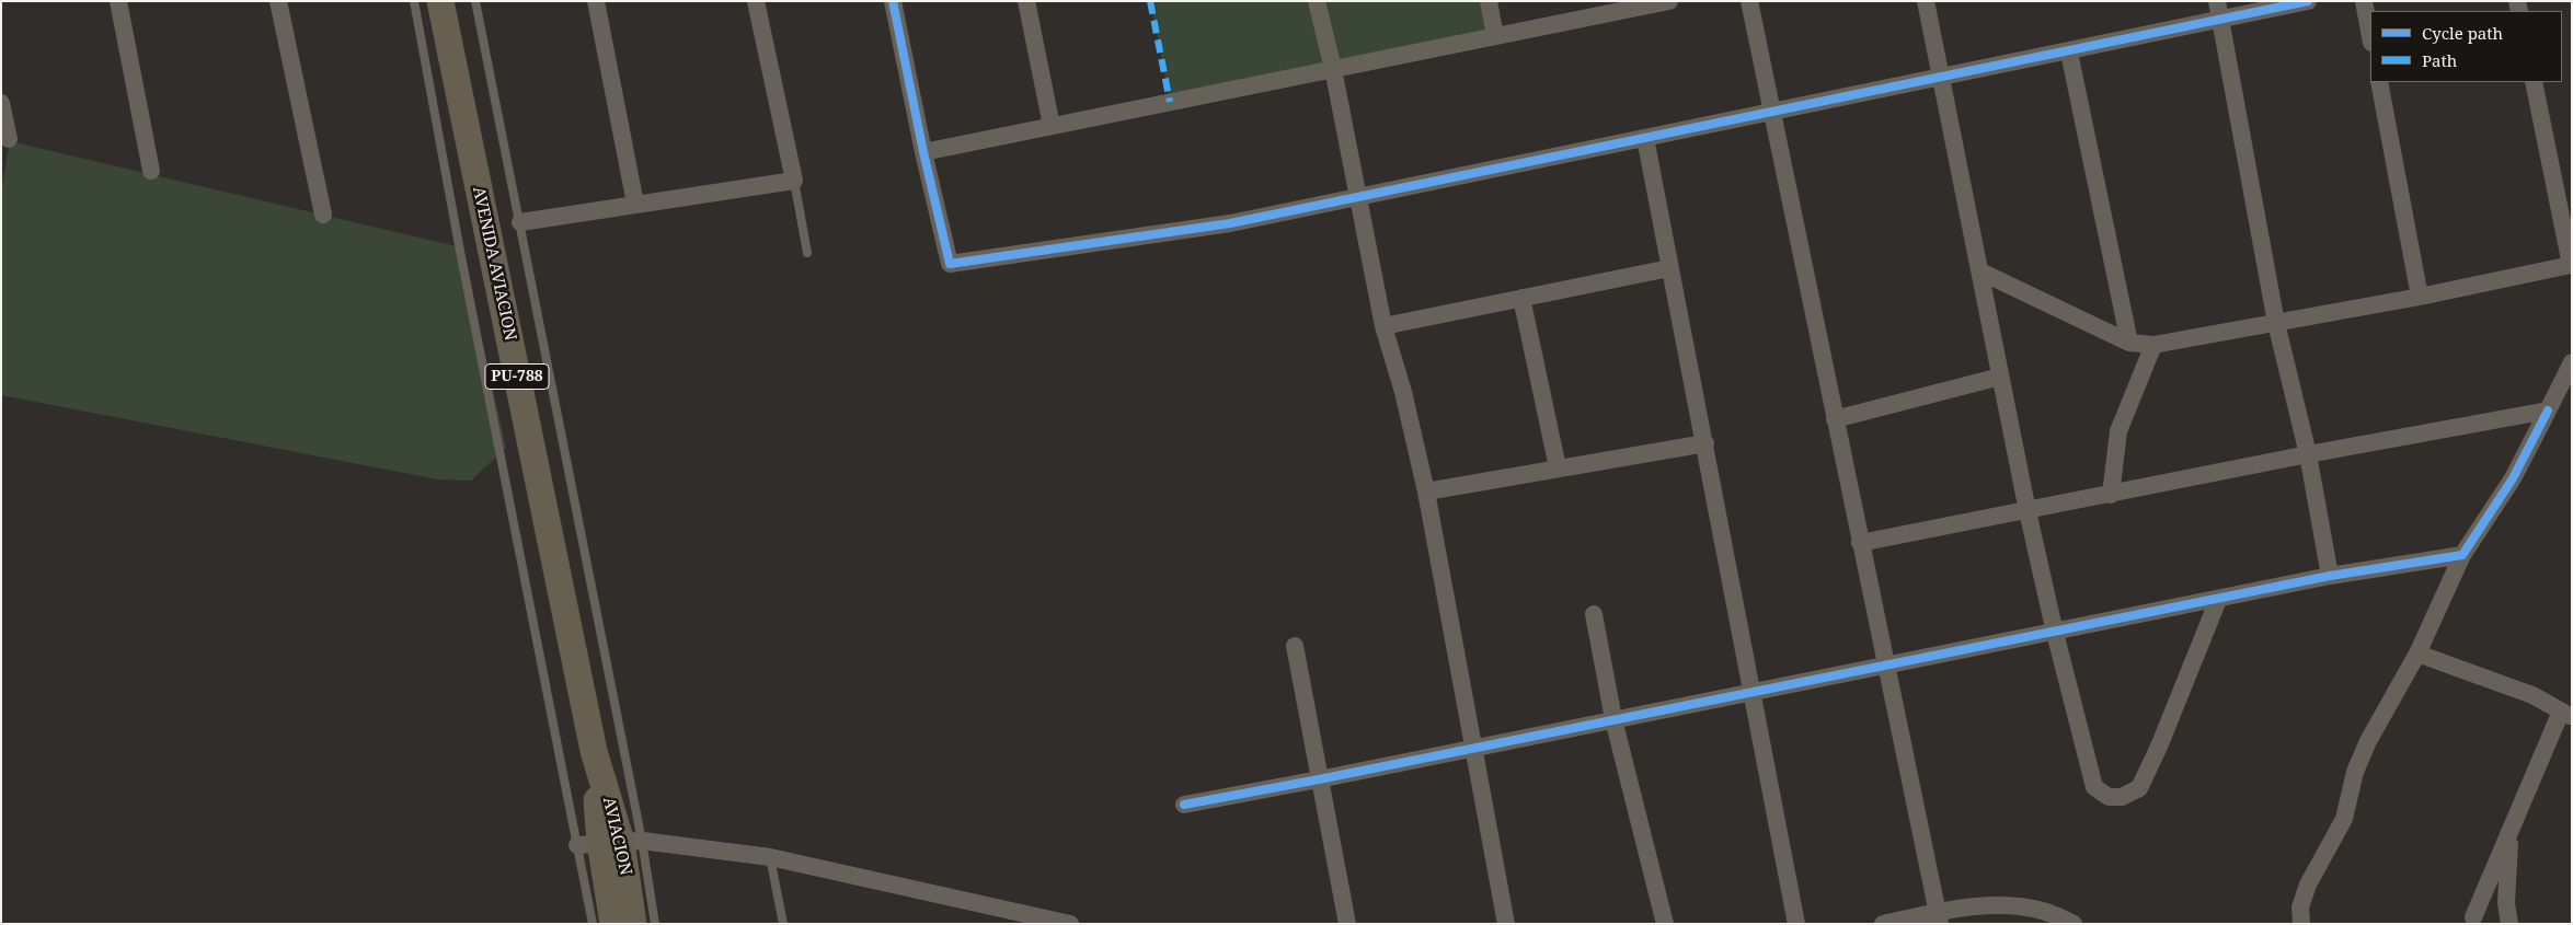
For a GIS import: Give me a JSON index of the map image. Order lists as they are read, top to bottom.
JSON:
{
  "streets": {
    "main road": ["AVENIDA AVIACION", "PU-788", "AVIACION"]
  },
  "crossings": [
    ["AVENIDA AVIACION", "AVIACION"]
  ],
  "legend": ["Cycle path", "Path"]
}
